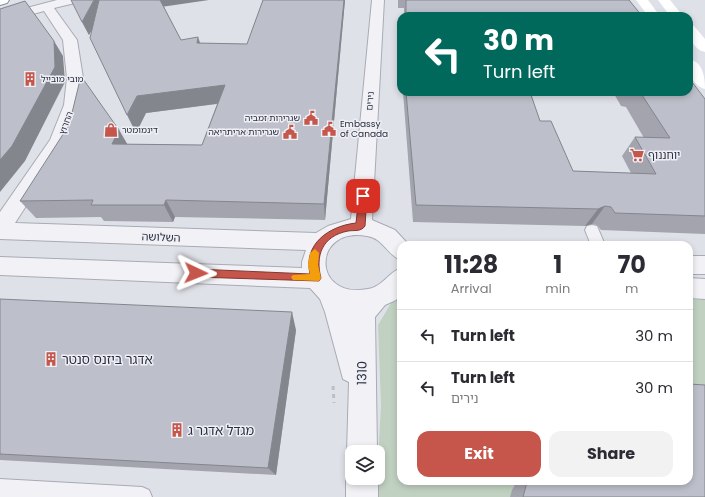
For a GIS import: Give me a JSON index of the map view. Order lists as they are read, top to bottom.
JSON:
{
  "streets": {
    "street": [
      "נירים",
      "החרוץ",
      "השלושה",
      "1310"
    ]
  },
  "crossings": [
    ["החרוץ", "השלושה"]
  ],
  "places": {
    "building": ["מובי מובייל", "אדגר ביזנס סנטר", "מגדל אדגר ג"],
    "public building": ["שגרירות זמביה", "Embassy of Canada", "שגרירות אריתריאה"],
    "shop": ["דינמומטר"],
    "supermarket": ["יוחננוף"]
  },
  "page": {
    "turn": ["30 m", "Turn left"],
    "eta": [
      "11:28",
      "Arrival",
      "1",
      "min",
      "70",
      "m"
    ],
    "list": [
      {
        "name": "Turn left",
        "value": "30 m"
      },
      {
        "name": "Turn left",
        "note": "נירים",
        "value": "30 m"
      }
    ],
    "buttons": ["Exit", "Share"]
  }
}
